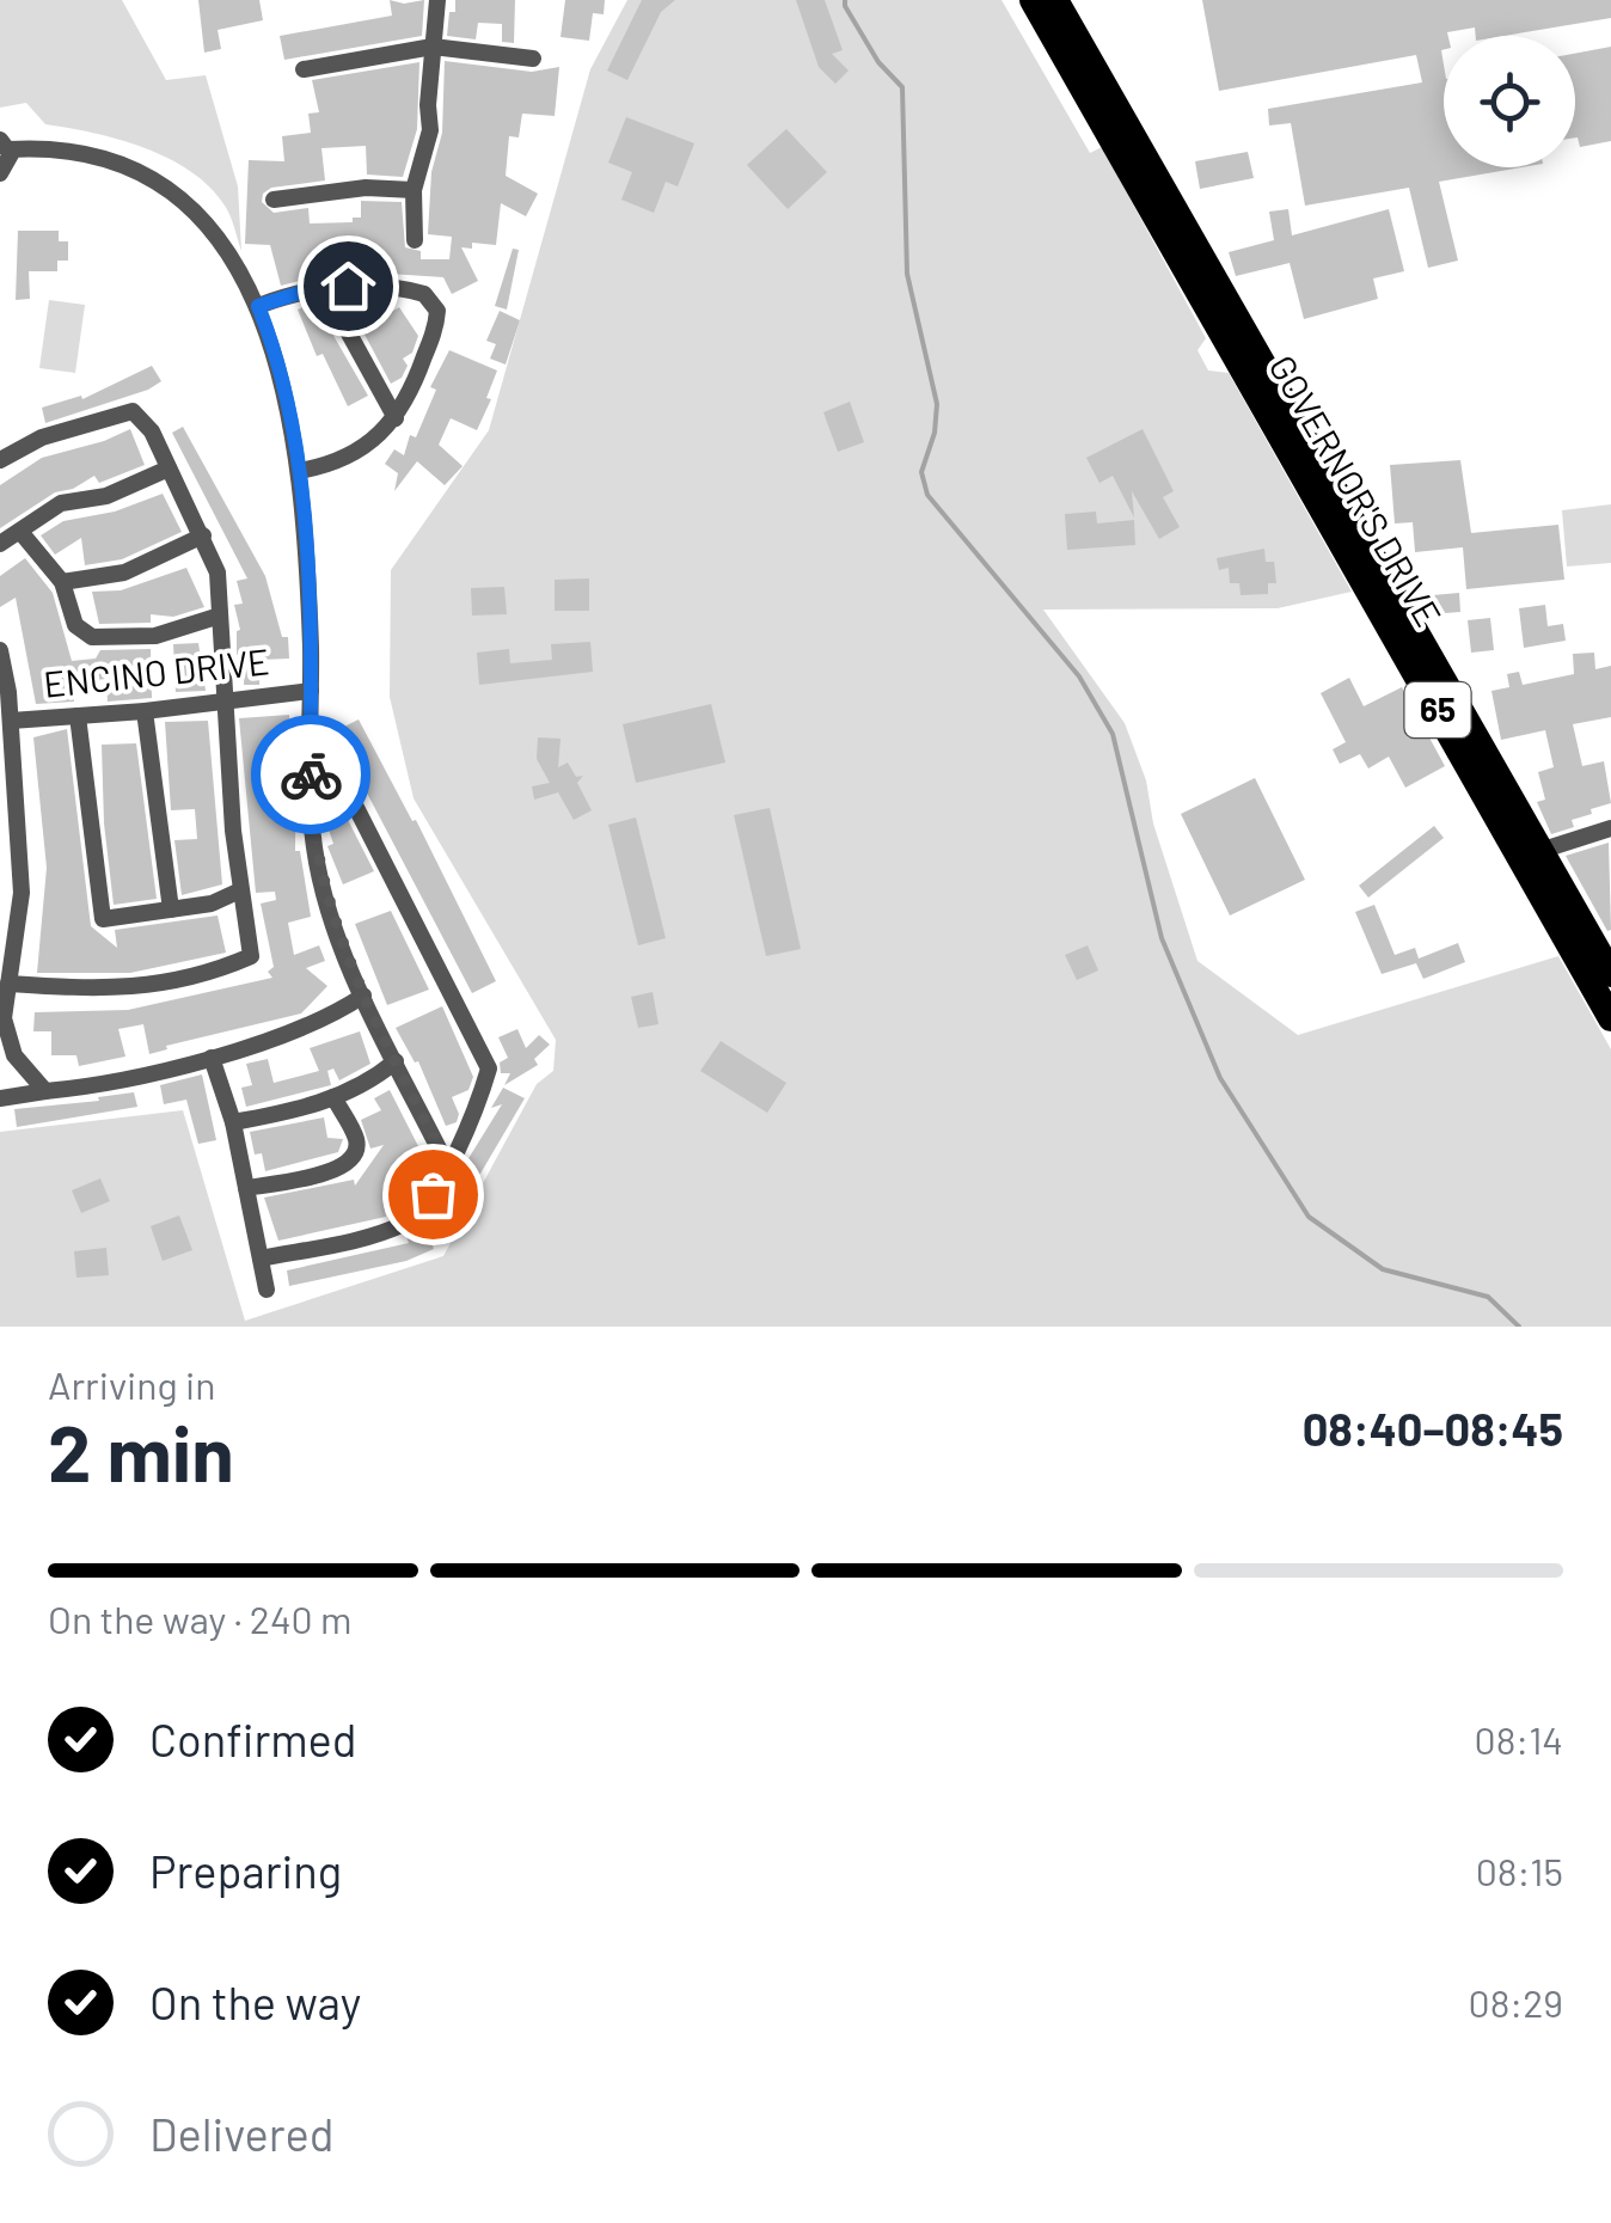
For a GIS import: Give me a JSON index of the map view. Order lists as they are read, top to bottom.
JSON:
{
  "streets": {
    "highway": ["GOVERNOR'S DRIVE", "65"],
    "street": ["ENCINO DRIVE"]
  },
  "page": {
    "heading": ["2 min", "Arriving in", "08:40–08:45"],
    "bar": "On the way · 240 m",
    "list": [
      ["Confirmed", "08:14"],
      ["Preparing", "08:15"],
      ["On the way", "08:29"],
      "Delivered"
    ]
  }
}
